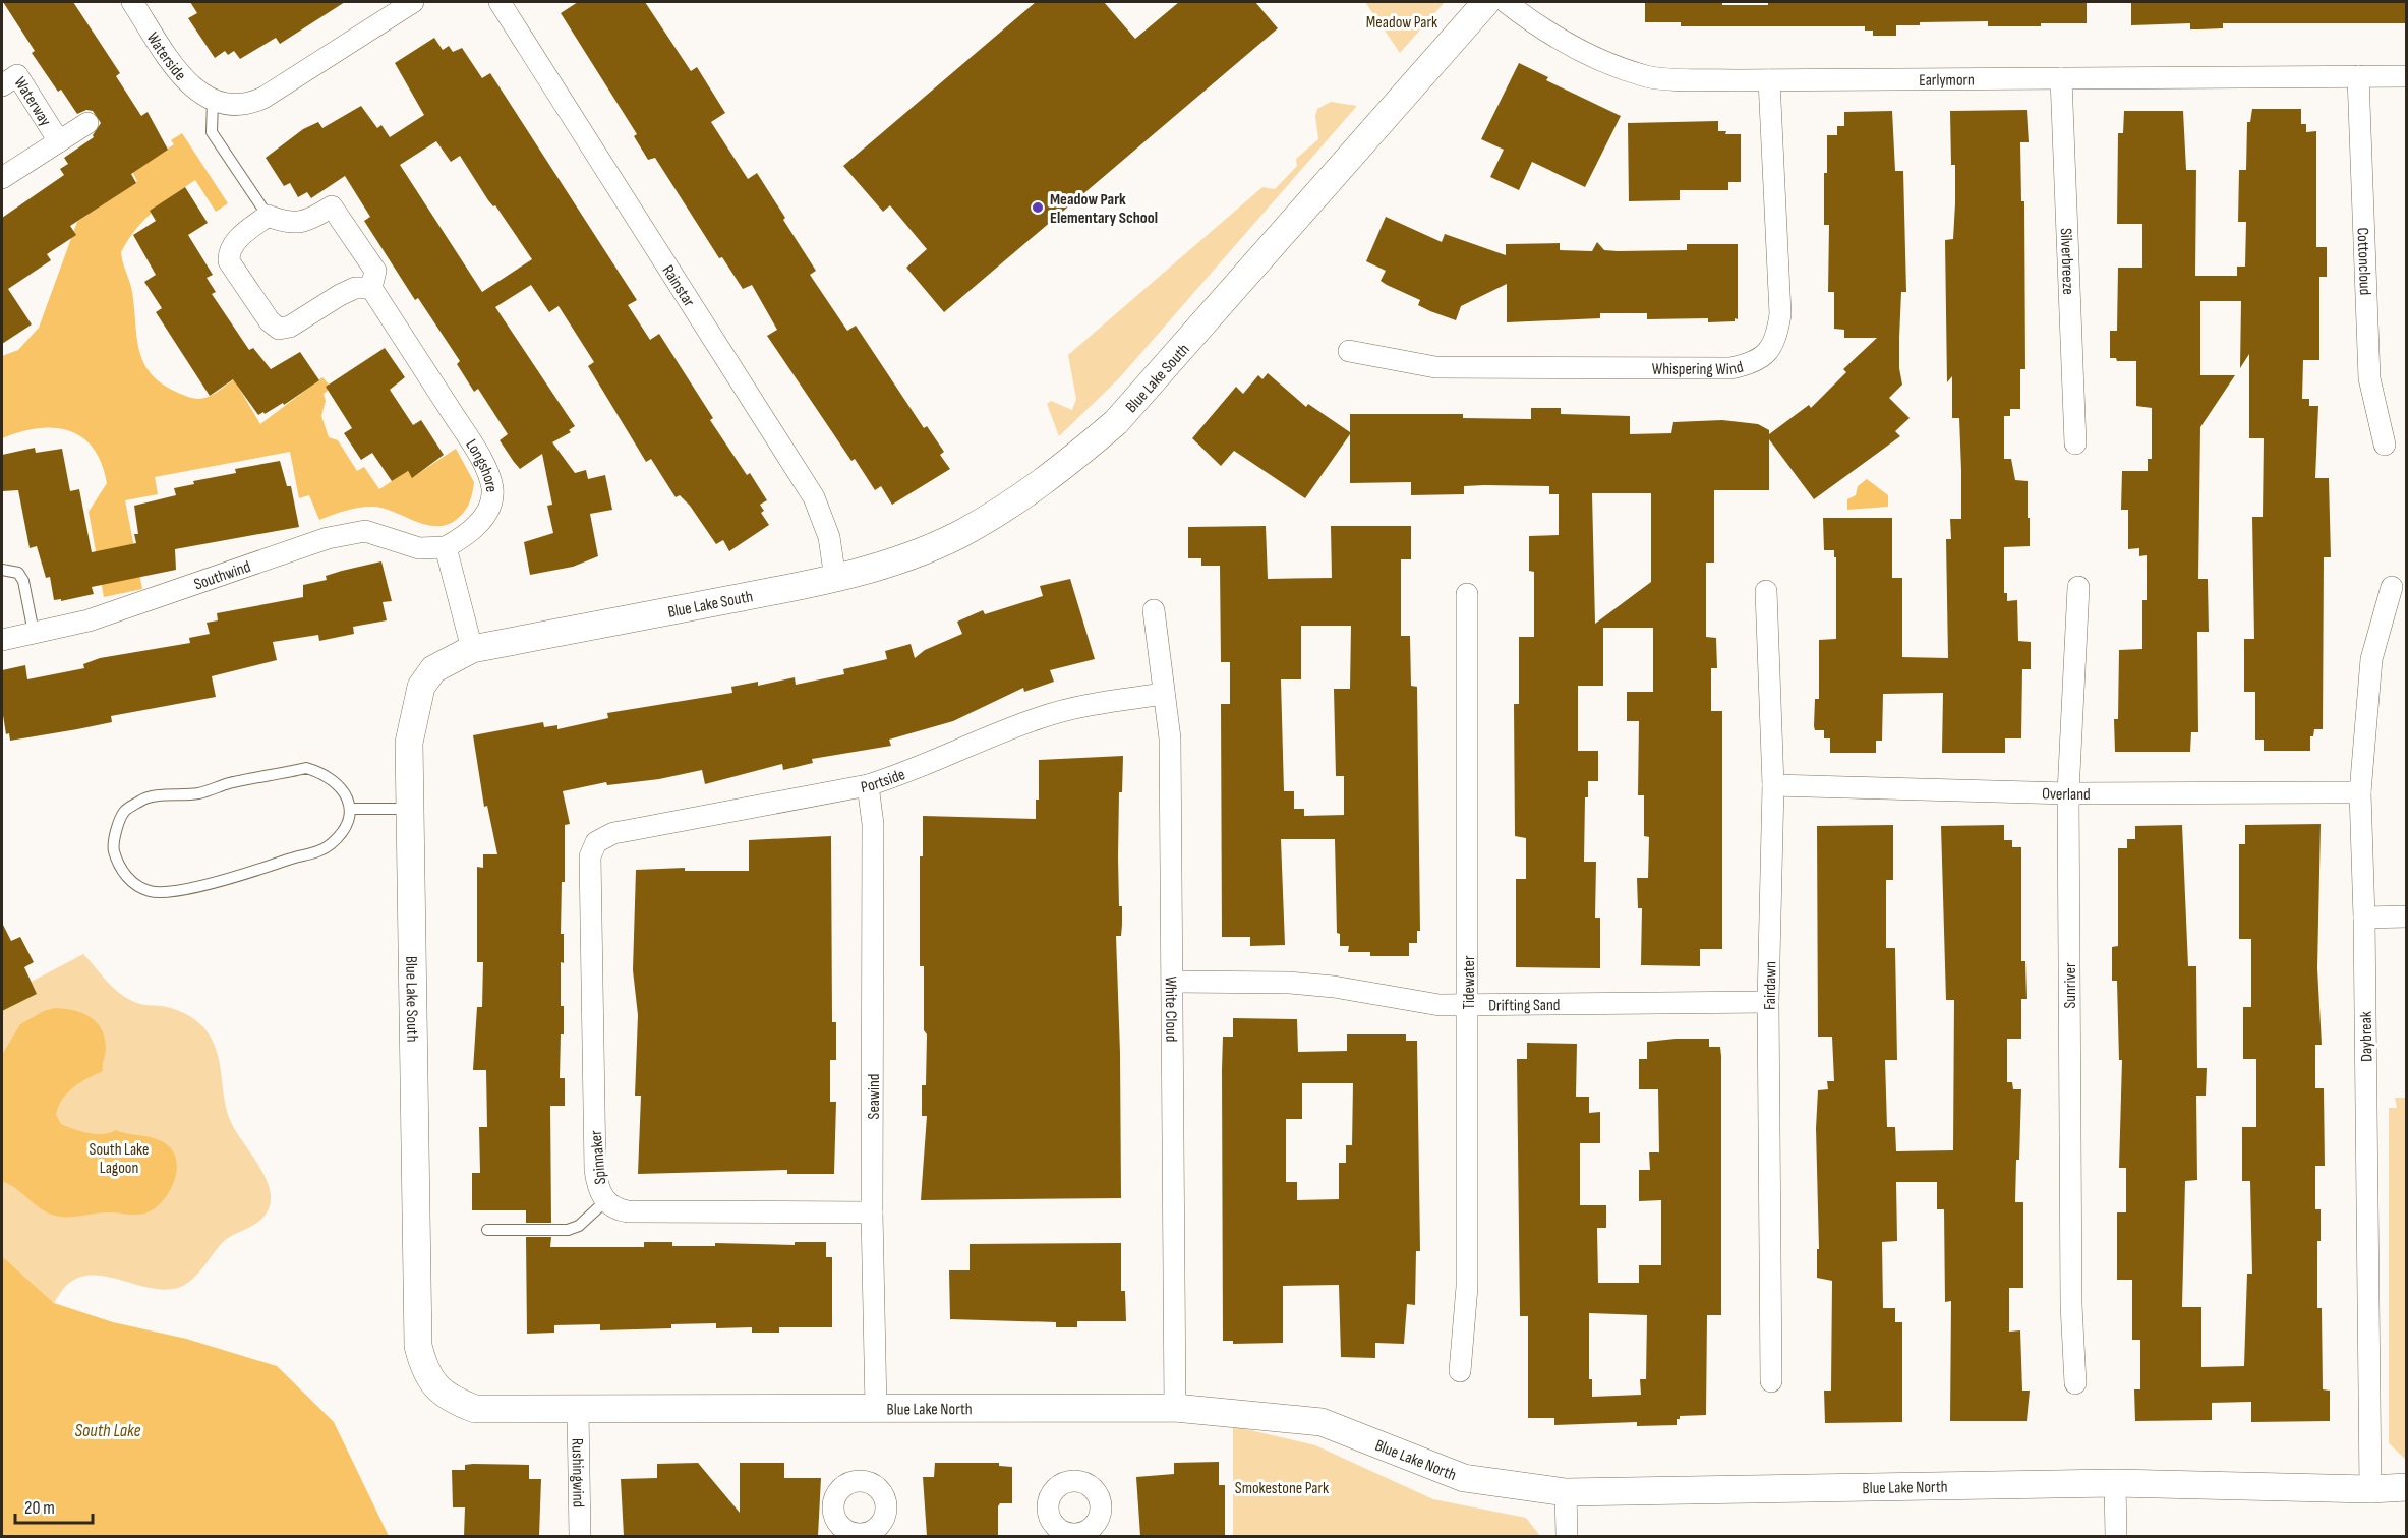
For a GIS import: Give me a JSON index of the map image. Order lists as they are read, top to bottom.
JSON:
{
  "streets": {
    "street": [
      "Waterside",
      "Earlymorn",
      "Waterway",
      "Silverbreeze",
      "Cottoncloud",
      "Rainstar",
      "Whispering Wind",
      "Blue Lake South",
      "Longshore",
      "Southwind",
      "Portside",
      "Overland",
      "Tidewater",
      "Fairdawn",
      "Sunriver",
      "Drifting Sand",
      "White Cloud",
      "Daybreak",
      "Seawind",
      "Spinnaker",
      "Blue Lake North",
      "Rushingwind"
    ]
  },
  "crossings": [
    ["Earlymorn", "Silverbreeze"],
    ["Earlymorn", "Cottoncloud"],
    ["Earlymorn", "Whispering Wind"],
    ["Rainstar", "Blue Lake South"],
    ["Blue Lake South", "Blue Lake North"],
    ["Longshore", "Southwind"],
    ["Portside", "White Cloud"],
    ["Portside", "Seawind"],
    ["Portside", "Spinnaker"],
    ["Overland", "Fairdawn"],
    ["Overland", "Sunriver"],
    ["Overland", "Daybreak"],
    ["Tidewater", "Drifting Sand"],
    ["Fairdawn", "Drifting Sand"],
    ["Drifting Sand", "White Cloud"],
    ["White Cloud", "Blue Lake North"],
    ["Daybreak", "Blue Lake North"],
    ["Seawind", "Spinnaker"],
    ["Seawind", "Blue Lake North"],
    ["Blue Lake North", "Rushingwind"]
  ],
  "water": ["South Lake"],
  "parks": ["Meadow Park", "South Lake Lagoon", "Smokestone Park"],
  "places": ["Meadow Park Elementary School"],
  "scale_bar": "20 m"
}
